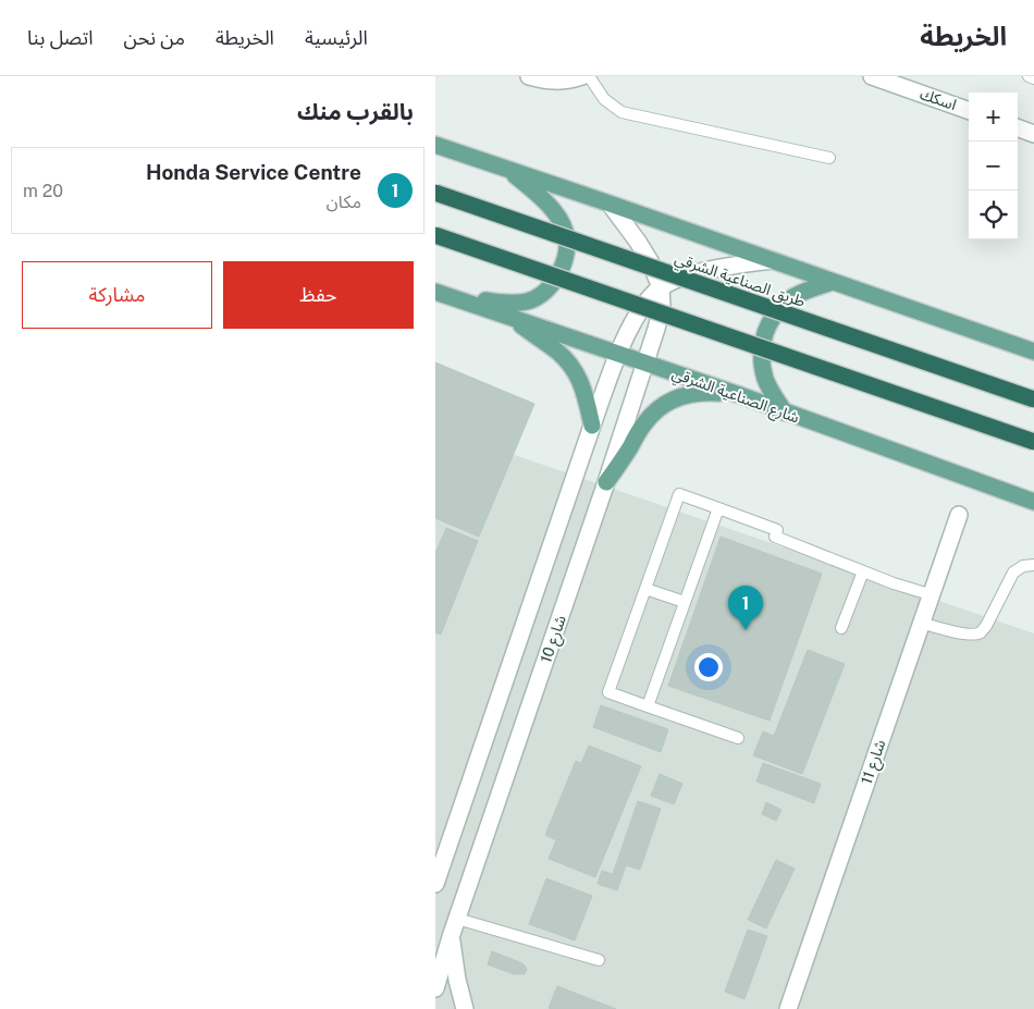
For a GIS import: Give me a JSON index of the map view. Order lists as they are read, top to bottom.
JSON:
{
  "streets": {
    "highway": ["طريق الصناعية الشرقي"],
    "main road": ["شارع الصناعية الشرقي"],
    "street": ["اسكك", "شارع 10", "شارع 11"]
  },
  "crossings": [
    ["شارع الصناعية الشرقي", "شارع 10"]
  ],
  "page": {
    "header": "الخريطة",
    "nav": [
      "الرئيسية",
      "الخريطة",
      "من نحن",
      "اتصل بنا"
    ],
    "heading": "بالقرب منك",
    "map_buttons": ["+", "−"],
    "list": [
      {
        "mark": "1",
        "name": "Honda Service Centre",
        "note": "مكان",
        "value": "20 m"
      }
    ],
    "buttons": ["حفظ", "مشاركة"],
    "pins": "1"
  }
}
